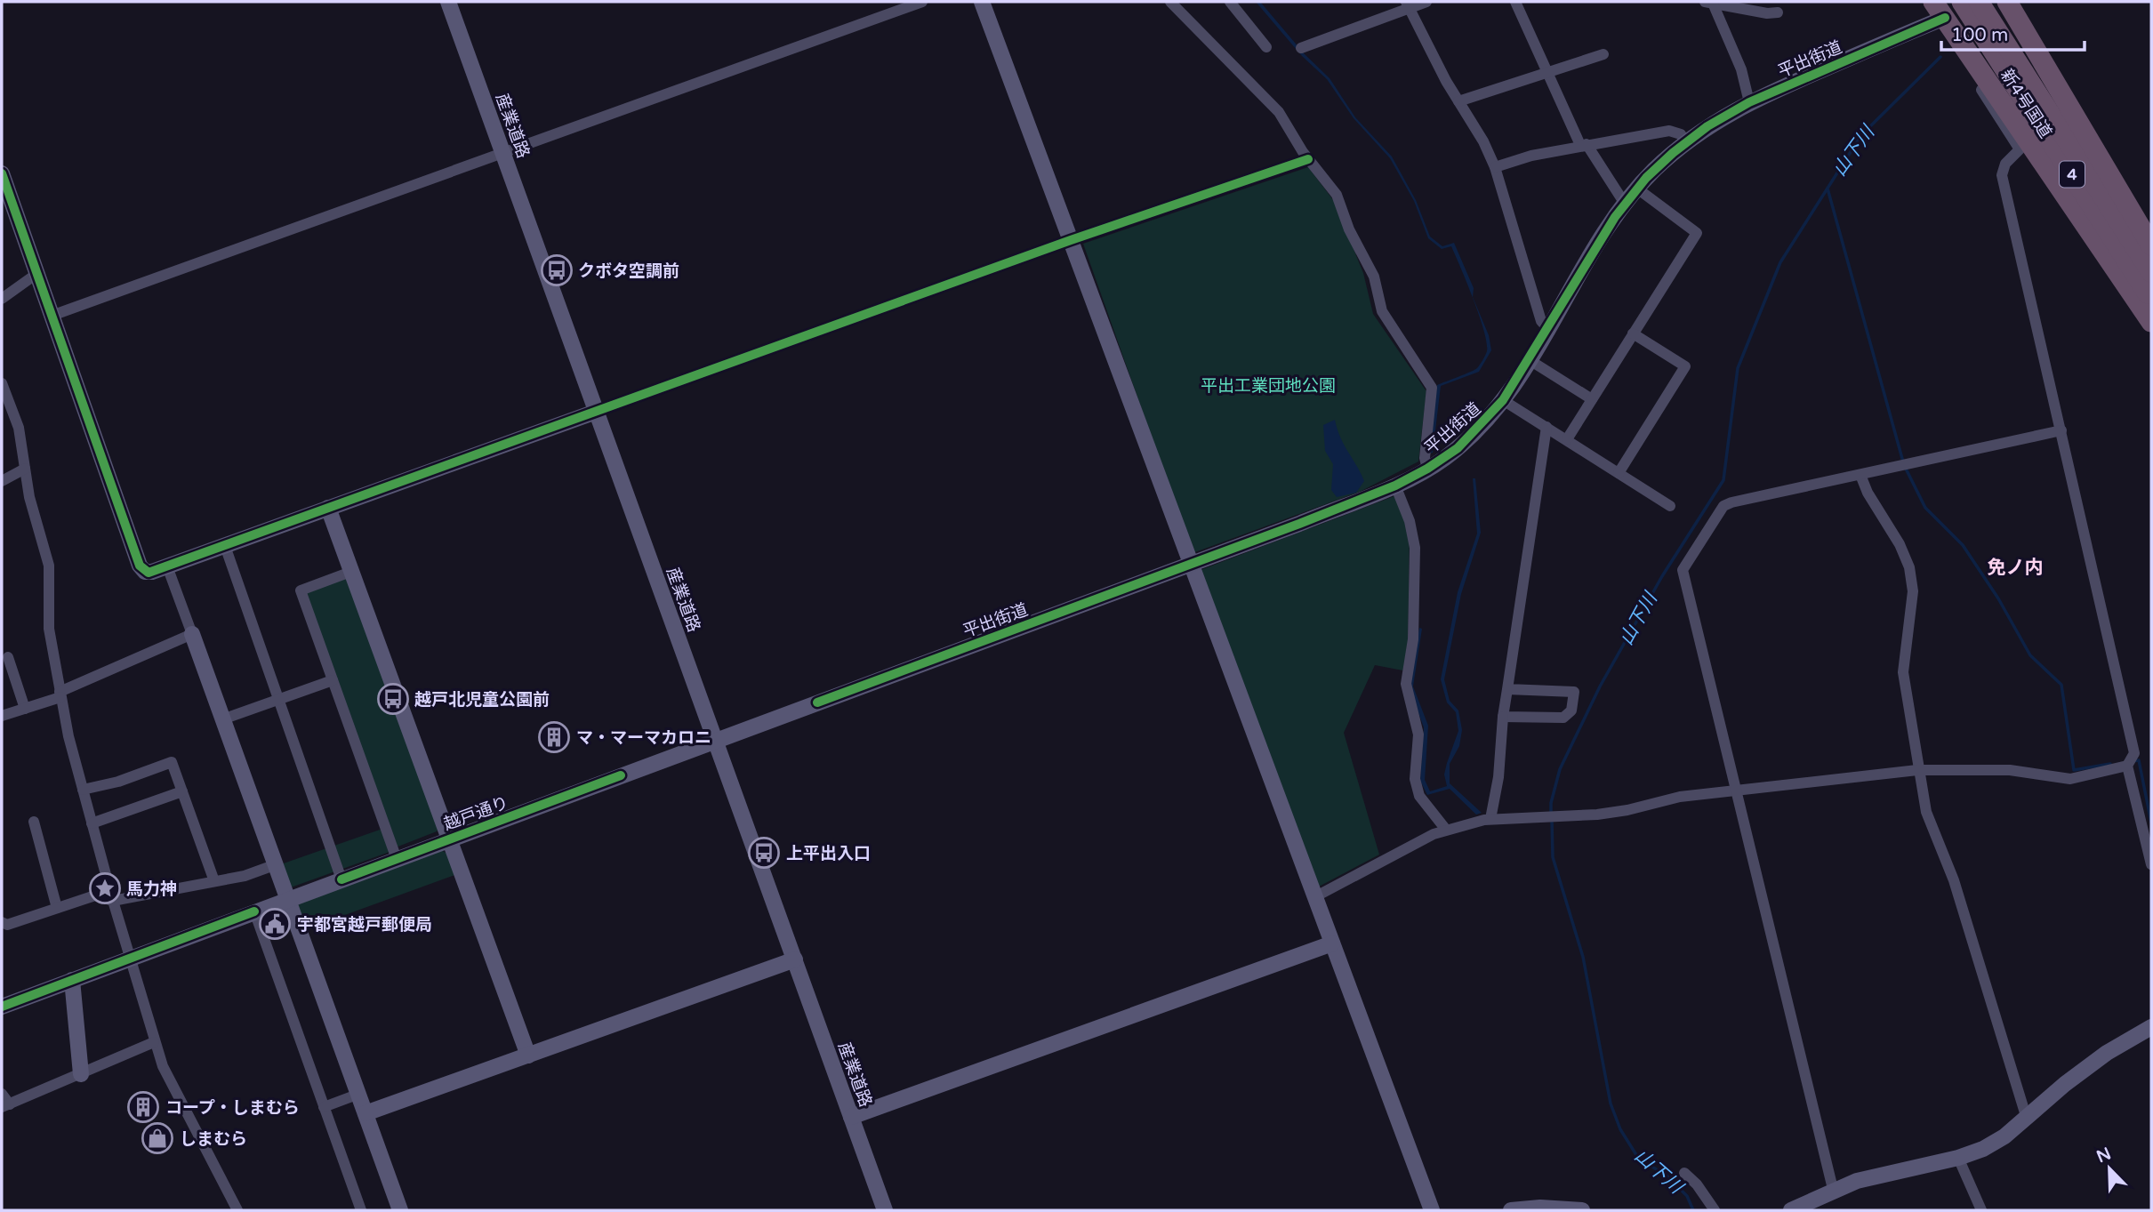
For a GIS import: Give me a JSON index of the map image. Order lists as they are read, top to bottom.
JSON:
{
  "streets": {
    "highway": ["新4号国道", "4"],
    "street": ["平出街道", "産業道路", "越戸通り"]
  },
  "crossings": [
    ["平出街道", "産業道路"],
    ["平出街道", "越戸通り"],
    ["産業道路", "越戸通り"]
  ],
  "districts": ["免ノ内"],
  "water": ["山下川"],
  "parks": ["平出工業団地公園"],
  "places": {
    "bus stop": ["クボタ空調前", "越戸北児童公園前", "上平出入口"],
    "building": ["マ・マーマカロニ", "コープ・しまむら"],
    "place": ["馬力神"],
    "public building": ["宇都宮越戸郵便局"],
    "shop": ["しまむら"]
  },
  "scale_bar": "100 m",
  "north": "top left"
}
